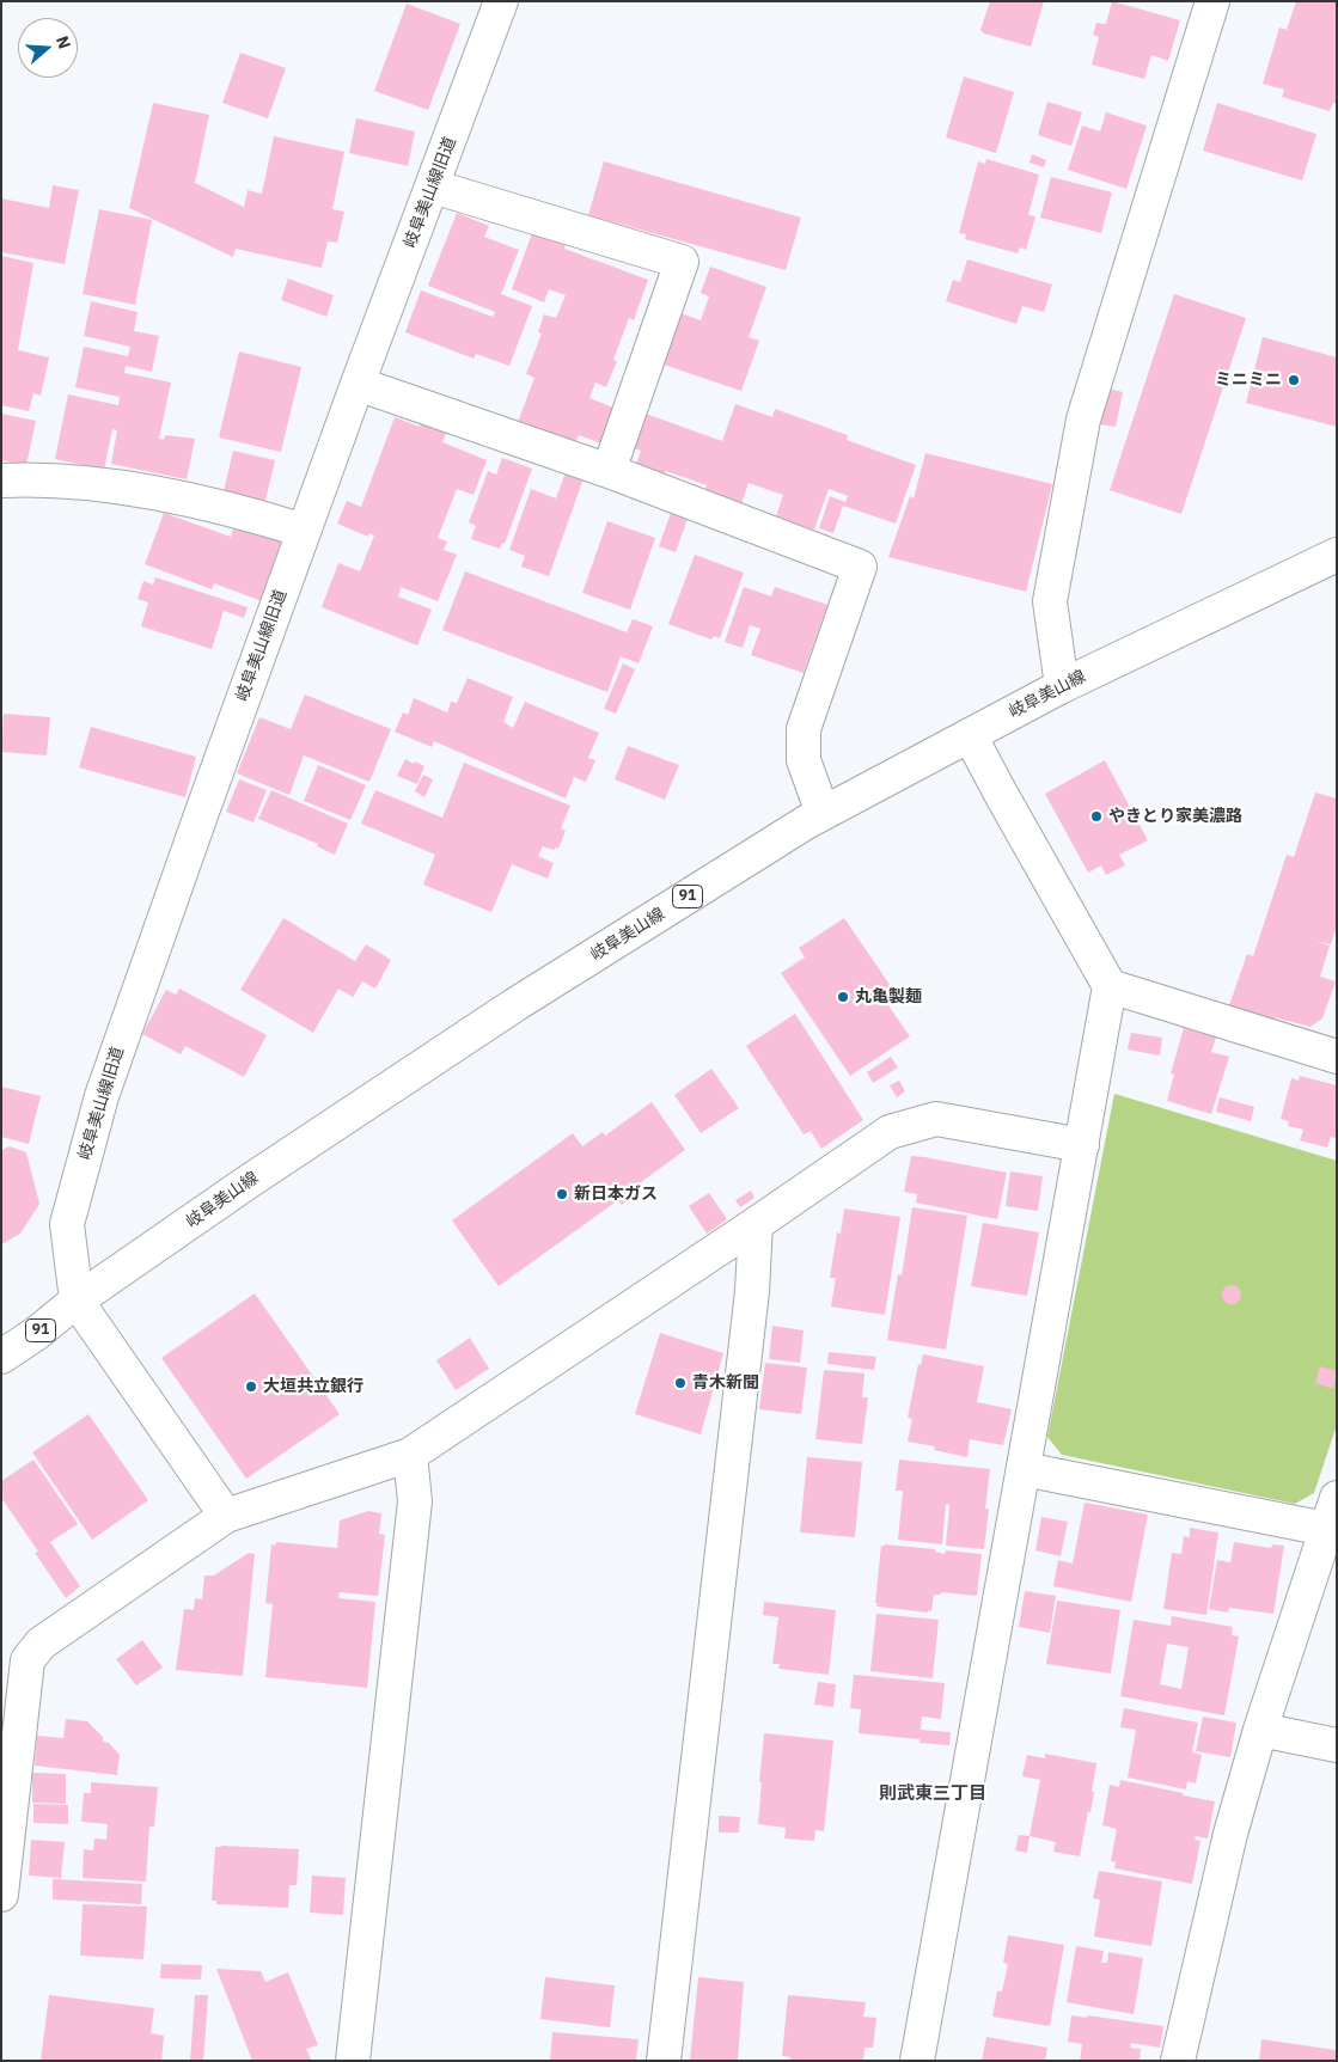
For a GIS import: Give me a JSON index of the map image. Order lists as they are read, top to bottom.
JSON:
{
  "streets": {
    "street": ["岐阜美山線旧道", "岐阜美山線", "91"]
  },
  "crossings": [
    ["岐阜美山線旧道", "岐阜美山線"],
    ["岐阜美山線旧道", "91"],
    ["岐阜美山線", "91"]
  ],
  "districts": ["則武東三丁目"],
  "places": [
    "ミニミニ",
    "やきとり家美濃路",
    "丸亀製麺",
    "新日本ガス",
    "青木新聞",
    "大垣共立銀行"
  ],
  "north": "right"
}
